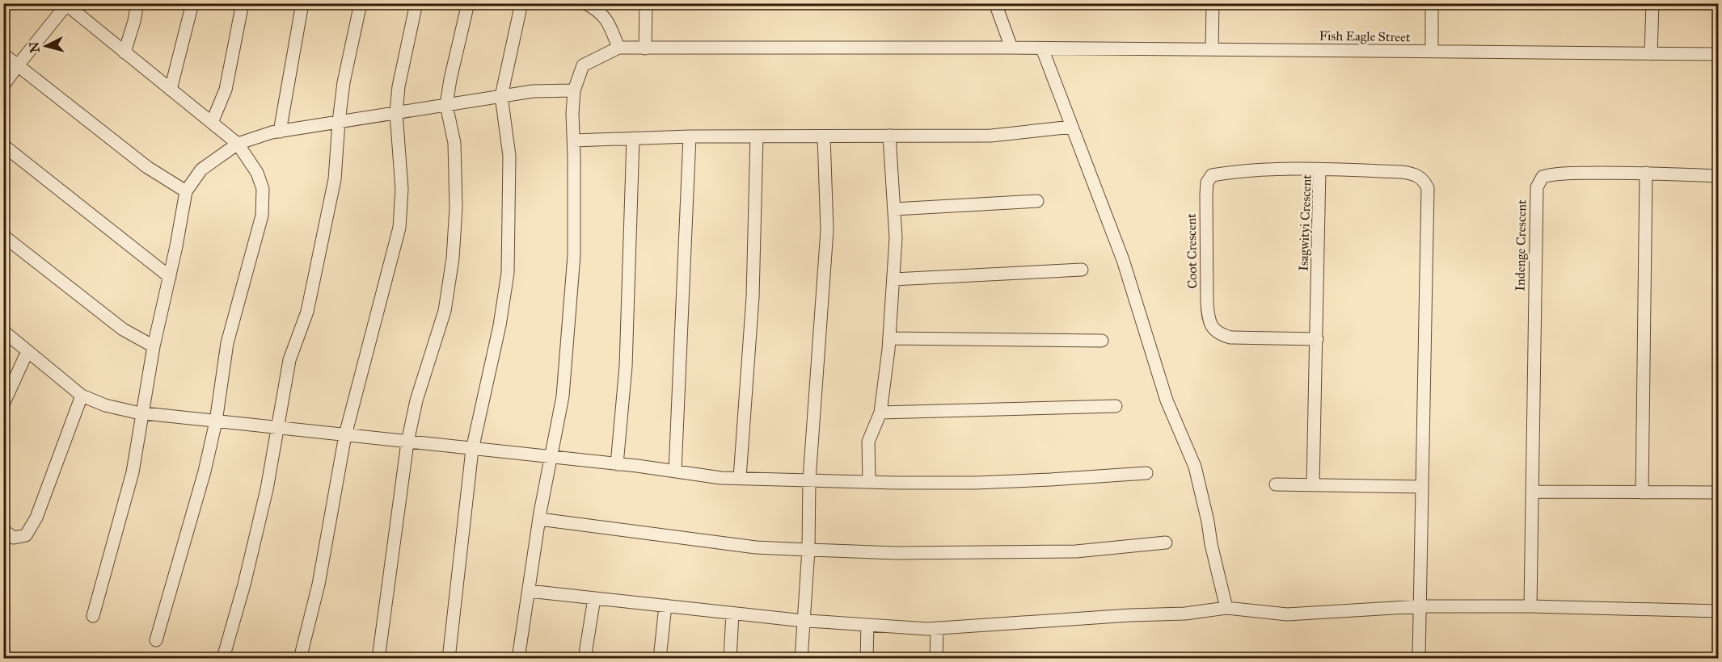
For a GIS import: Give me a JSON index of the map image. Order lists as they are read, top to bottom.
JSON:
{
  "streets": {
    "street": [
      "Fish Eagle Street",
      "Isagwityi Crescent",
      "Indenge Crescent",
      "Coot Crescent"
    ]
  },
  "crossings": [
    ["Isagwityi Crescent", "Coot Crescent"]
  ],
  "north": "left"
}
